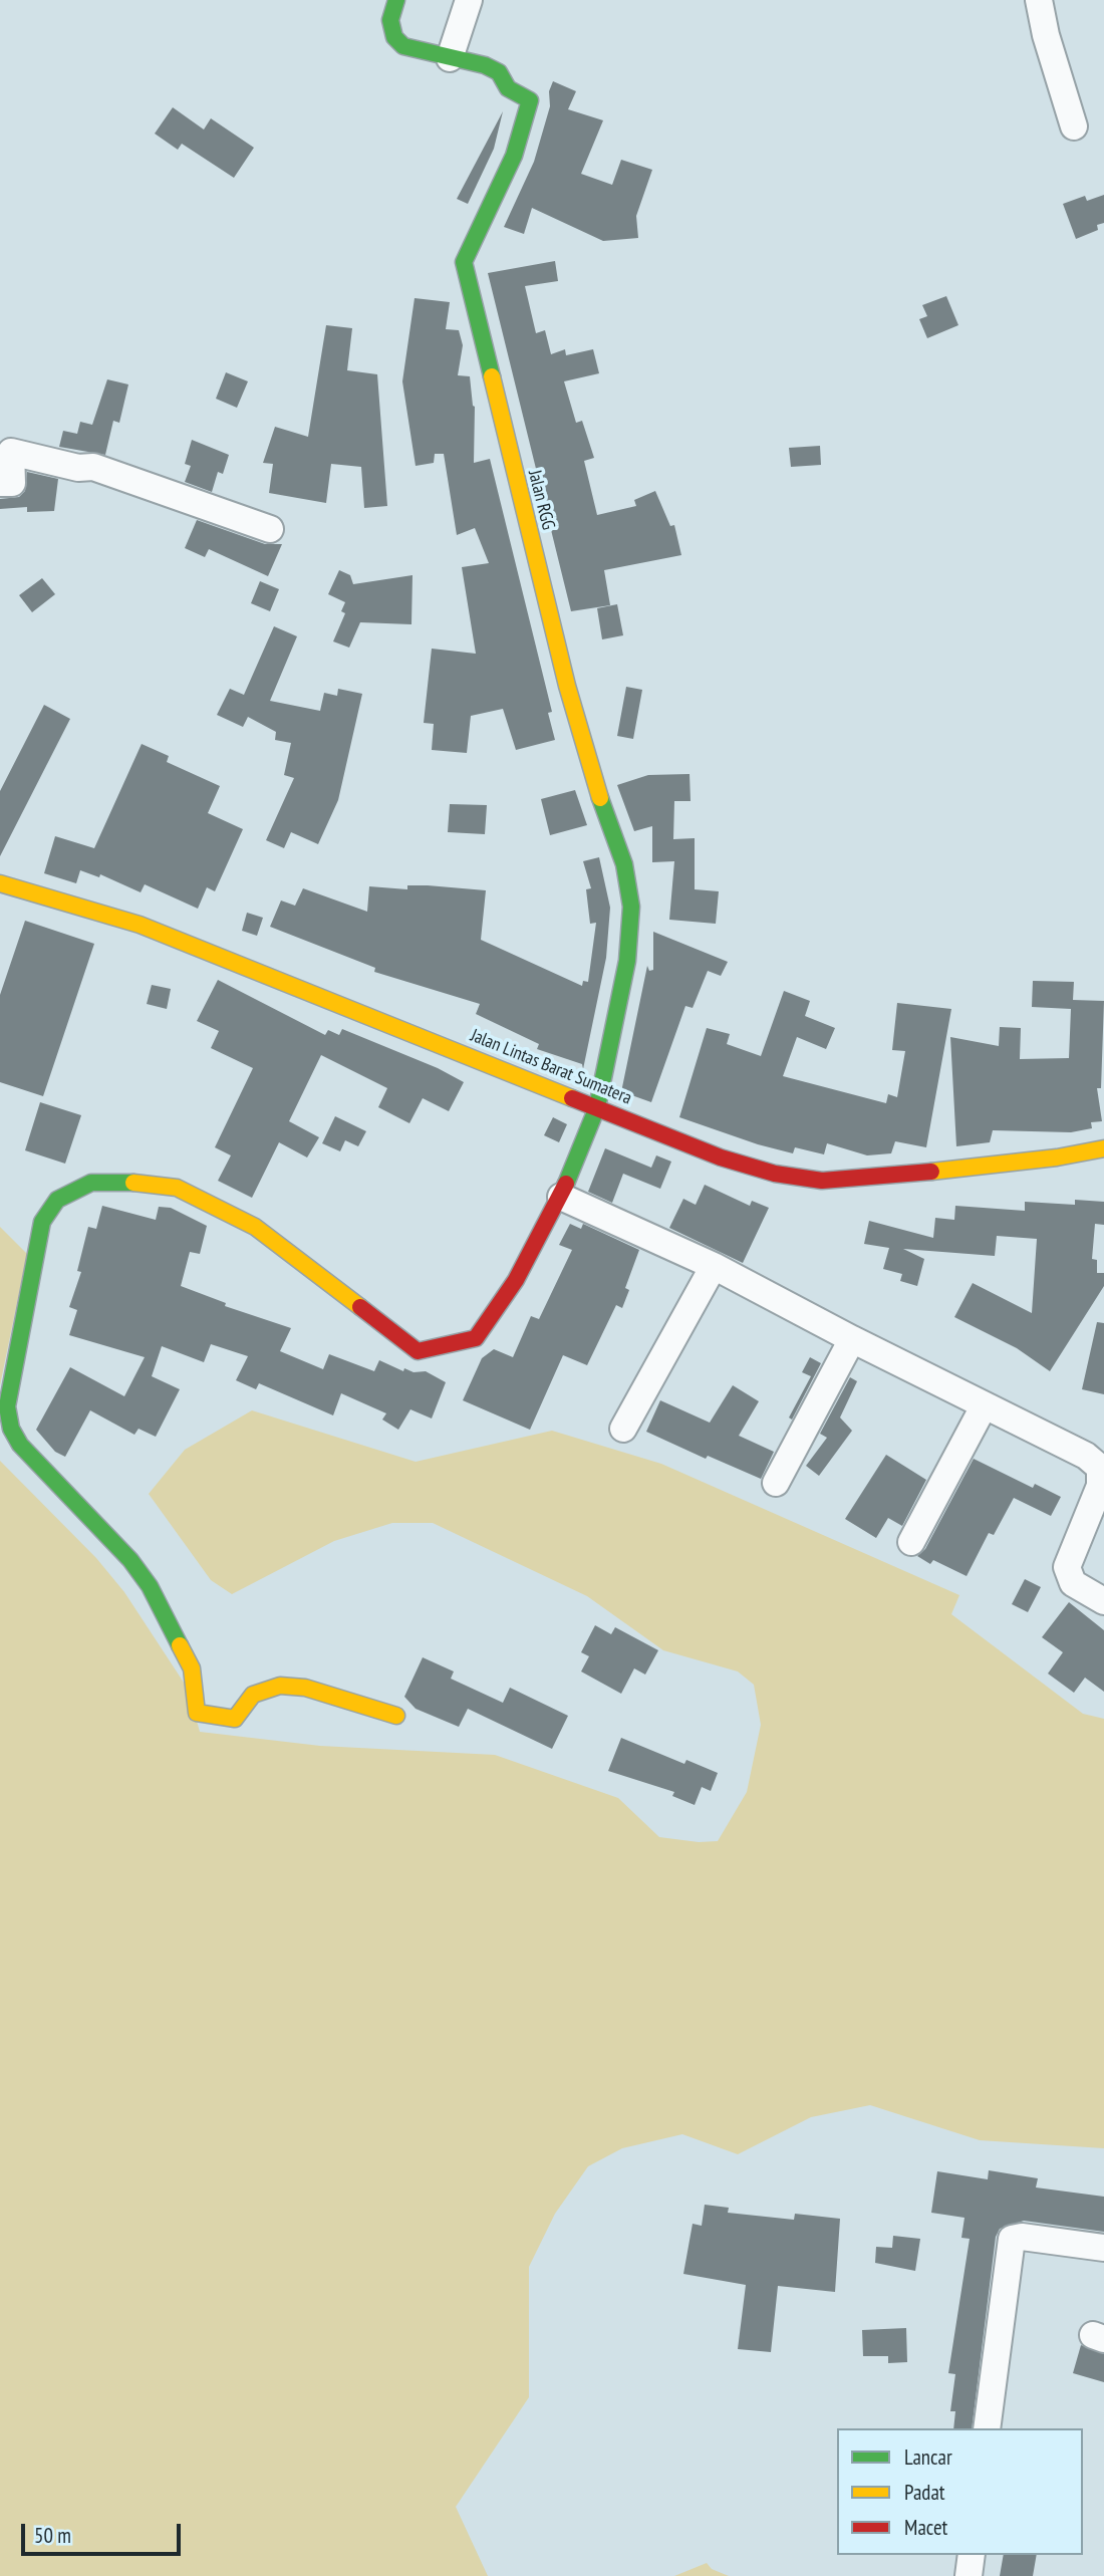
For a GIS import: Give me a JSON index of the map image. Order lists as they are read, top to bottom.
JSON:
{
  "streets": {
    "main road": ["Jalan RGG", "Jalan Lintas Barat Sumatera"]
  },
  "crossings": [
    ["Jalan RGG", "Jalan Lintas Barat Sumatera"]
  ],
  "legend": ["Lancar", "Padat", "Macet"],
  "scale_bar": "50 m"
}
